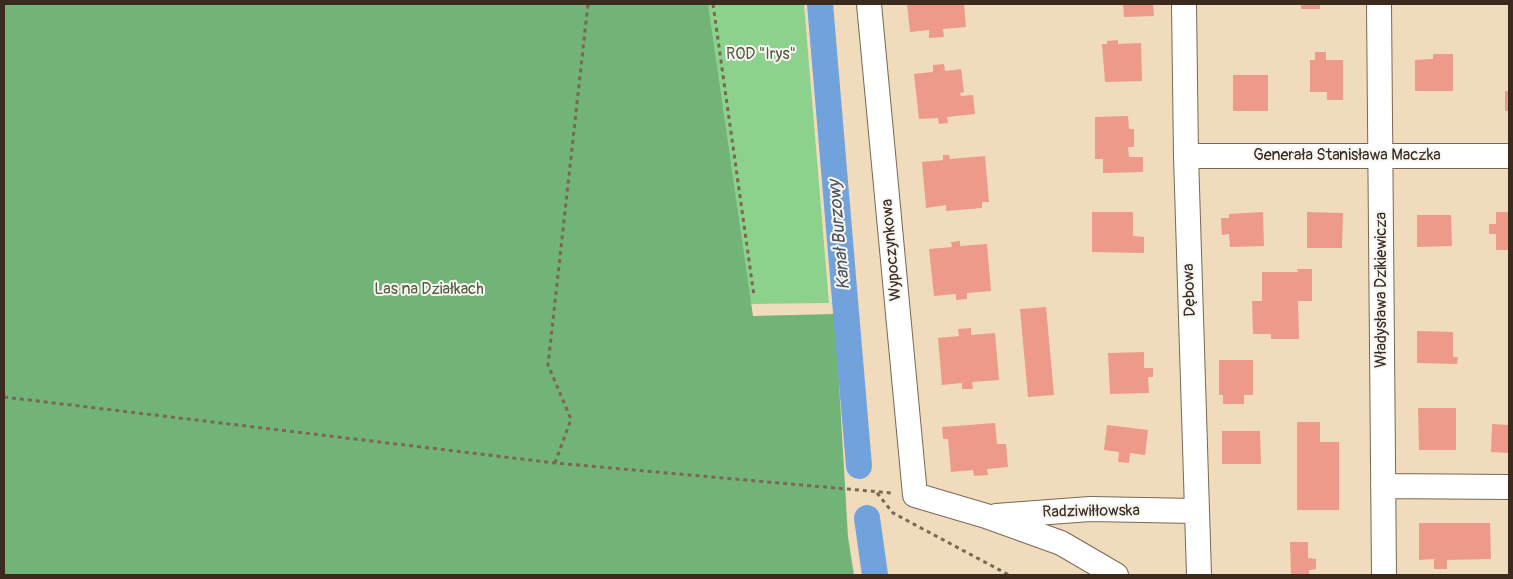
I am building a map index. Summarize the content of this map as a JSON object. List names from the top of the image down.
{
  "streets": {
    "street": [
      "Generała Stanisława Maczka",
      "Wypoczynkowa",
      "Dębowa",
      "Władysława Dzikiewicza",
      "Radziwiłłowska"
    ]
  },
  "crossings": [
    ["Generała Stanisława Maczka", "Dębowa"],
    ["Generała Stanisława Maczka", "Władysława Dzikiewicza"],
    ["Wypoczynkowa", "Radziwiłłowska"],
    ["Dębowa", "Radziwiłłowska"]
  ],
  "water": ["Kanał Burzowy"],
  "parks": ["ROD \"Irys\"", "Las na Działkach"]
}
